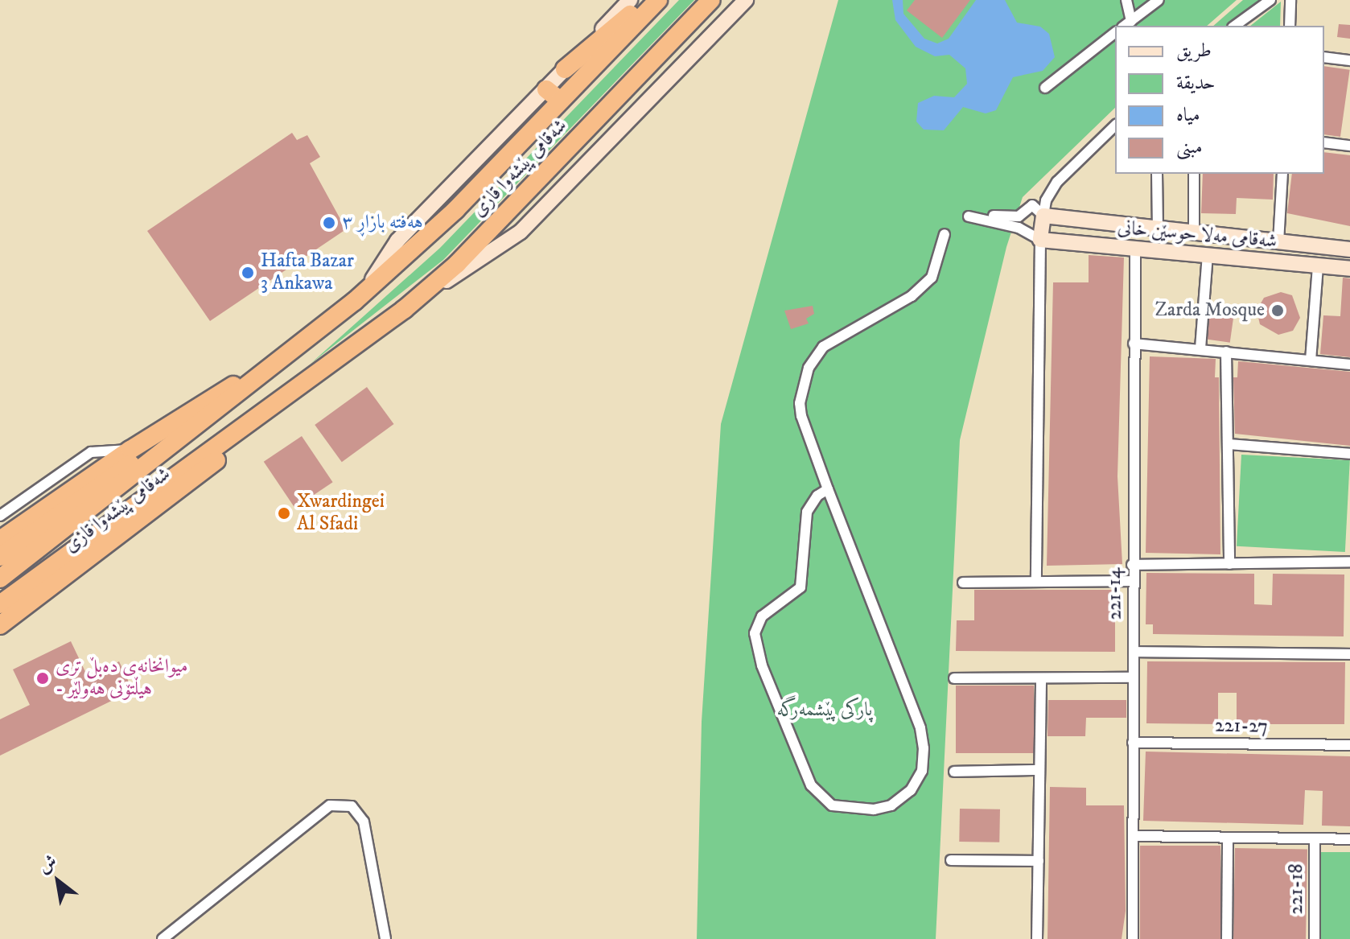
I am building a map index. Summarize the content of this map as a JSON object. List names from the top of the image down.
{
  "streets": {
    "highway": ["شەقامی پێشەوا قازی"],
    "street": [
      "شەقامی مەلا حوسێن خانی",
      "221-14",
      "221-27",
      "221-18"
    ]
  },
  "crossings": [
    ["شەقامی مەلا حوسێن خانی", "221-14"],
    ["221-14", "221-27"]
  ],
  "parks": ["پارکی پێشمەرگە"],
  "places": [
    "هەفتە بازاڕ ٣",
    "Hafta Bazar 3 Ankawa",
    "Zarda Mosque",
    "Xwardingei Al Sfadi",
    "میوانخانەی دەبڵ تری - هیڵتۆنی هەولێر"
  ],
  "legend": [
    "طريق",
    "حديقة",
    "مياه",
    "مبنى"
  ],
  "north": "top left"
}
